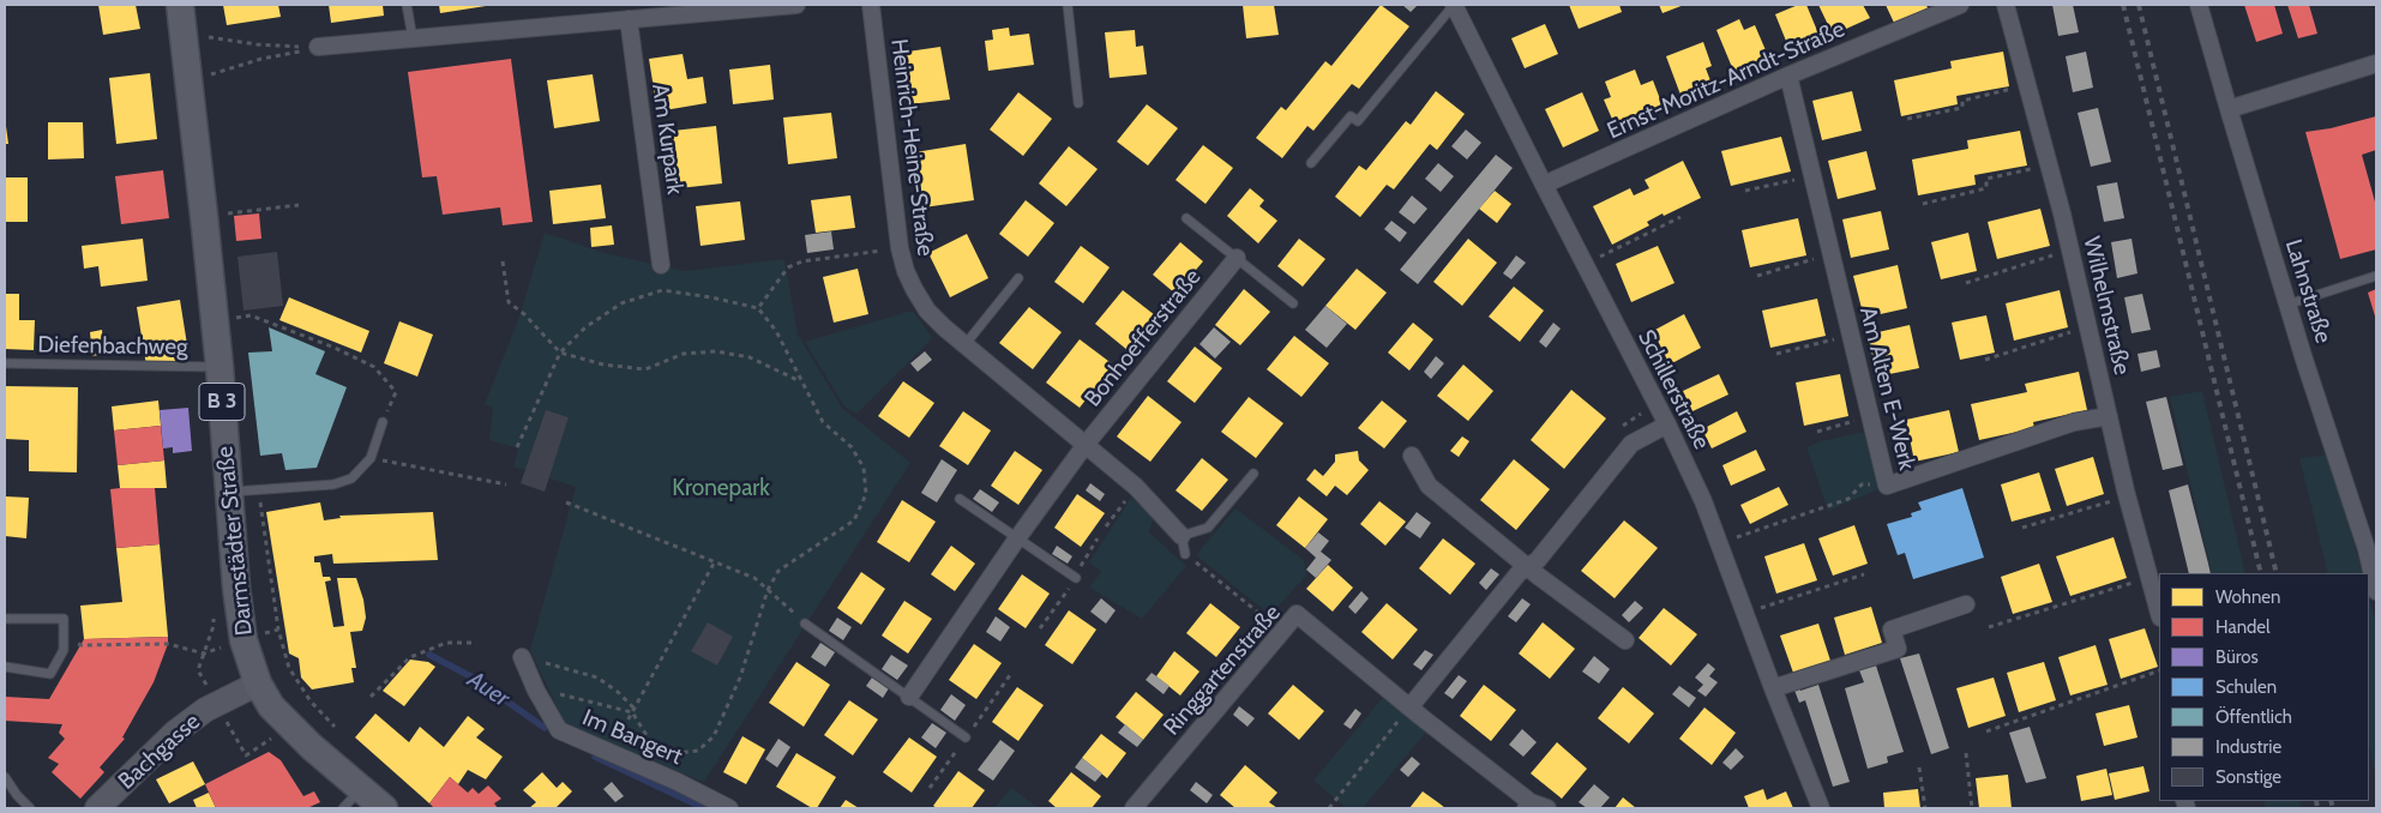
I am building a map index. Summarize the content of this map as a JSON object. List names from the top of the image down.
{
  "streets": {
    "main road": ["B 3", "Darmstädter Straße", "Bachgasse"],
    "street": [
      "Ernst-Moritz-Arndt-Straße",
      "Am Kurpark",
      "Heinrich-Heine-Straße",
      "Lahnstraße",
      "Wilhelmstraße",
      "Bonhoefferstraße",
      "Am Alten E-Werk",
      "Schillerstraße",
      "Ringgartenstraße",
      "Im Bangert"
    ],
    "lane": ["Diefenbachweg"]
  },
  "crossings": [
    ["Ernst-Moritz-Arndt-Straße", "Am Alten E-Werk"],
    ["Ernst-Moritz-Arndt-Straße", "Schillerstraße"],
    ["Heinrich-Heine-Straße", "Bonhoefferstraße"],
    ["Wilhelmstraße", "Am Alten E-Werk"],
    ["Diefenbachweg", "Darmstädter Straße"],
    ["Darmstädter Straße", "Bachgasse"]
  ],
  "water": ["Auer"],
  "parks": ["Kronepark"],
  "legend": [
    "Wohnen",
    "Handel",
    "Büros",
    "Schulen",
    "Öffentlich",
    "Industrie",
    "Sonstige"
  ]
}
